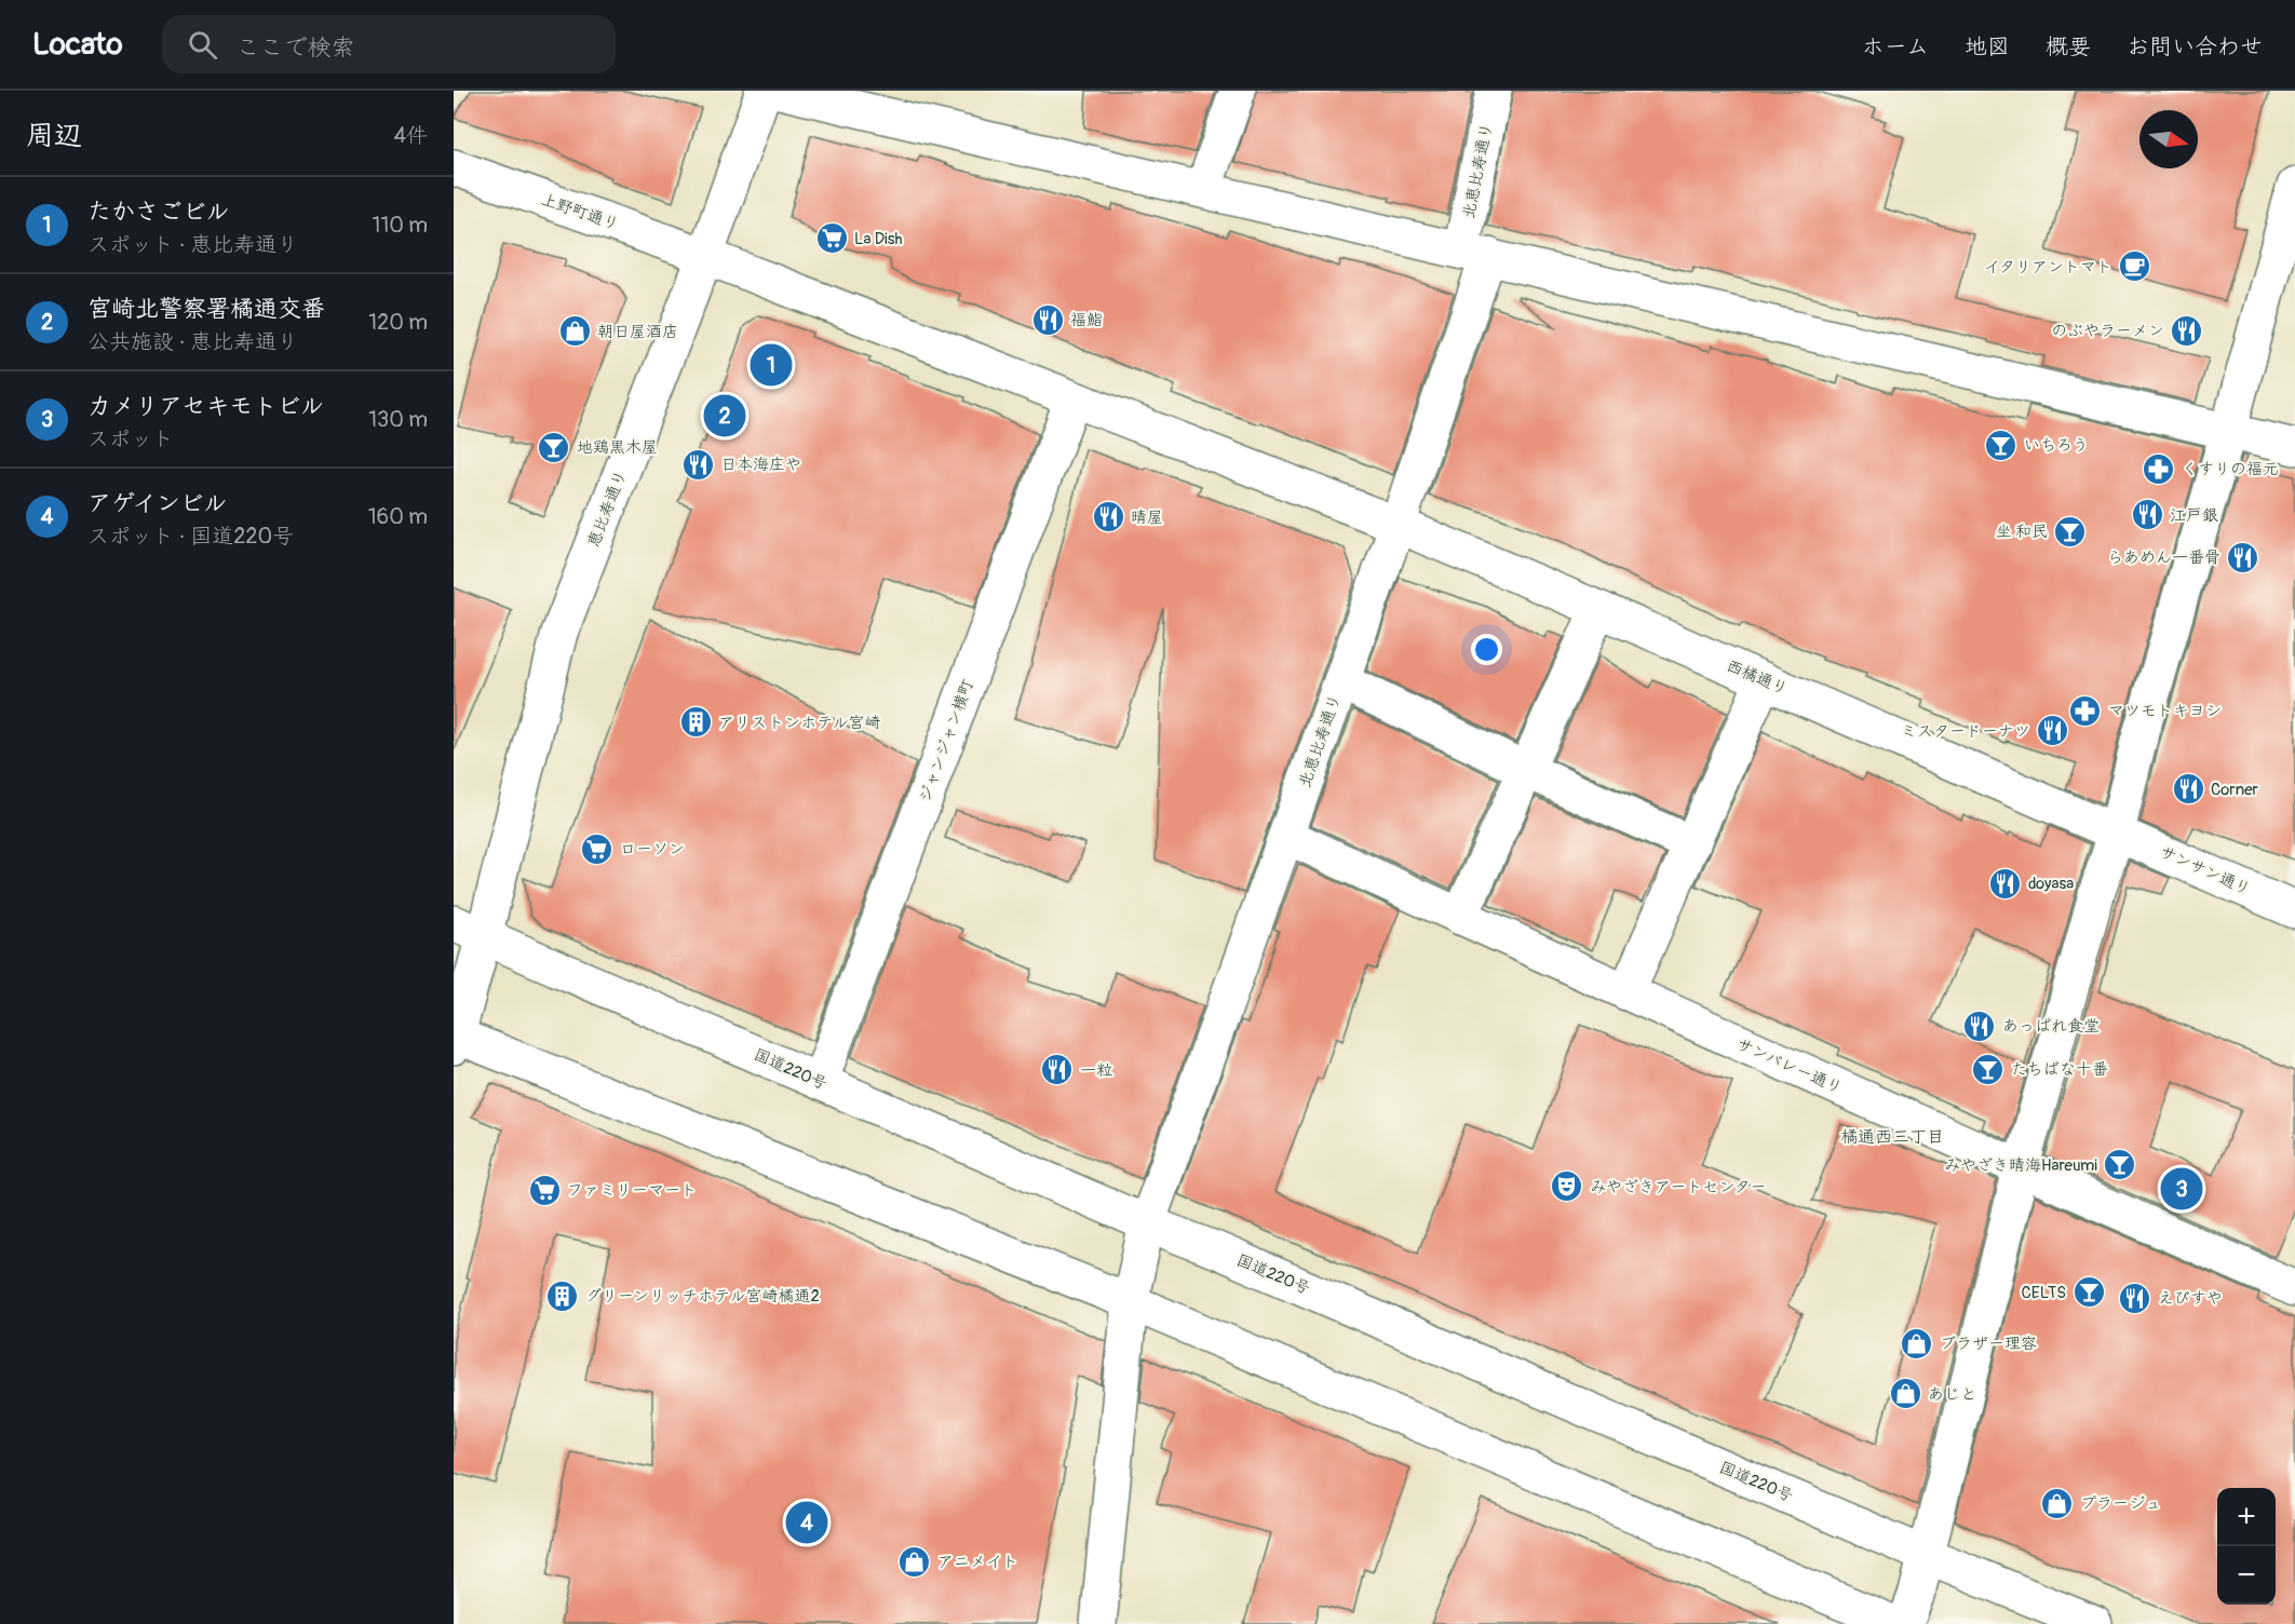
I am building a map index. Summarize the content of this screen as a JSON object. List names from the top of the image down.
{
  "streets": {
    "main road": [
      "北恵比寿通り",
      "上野町通り",
      "恵比寿通り",
      "西橘通り",
      "ジャンジャン横町",
      "サンサン通り",
      "サンバレー通り",
      "国道220号"
    ]
  },
  "crossings": [
    ["北恵比寿通り", "西橘通り"],
    ["北恵比寿通り", "サンバレー通り"],
    ["北恵比寿通り", "国道220号"],
    ["上野町通り", "恵比寿通り"],
    ["上野町通り", "西橘通り"],
    ["上野町通り", "ジャンジャン横町"],
    ["恵比寿通り", "国道220号"],
    ["西橘通り", "ジャンジャン横町"],
    ["西橘通り", "サンサン通り"],
    ["ジャンジャン横町", "国道220号"]
  ],
  "districts": ["橘通西三丁目"],
  "places": {
    "supermarket": ["La Dish", "ローソン", "ファミリーマート"],
    "cafe": ["イタリアントマト"],
    "restaurant": [
      "福鮨",
      "のぶやラーメン",
      "日本海庄や",
      "江戸銀",
      "晴屋",
      "らあめん一番骨",
      "ミスタードーナツ",
      "Corner",
      "doyasa",
      "あっぱれ食堂",
      "一粒",
      "えびすや"
    ],
    "shop": [
      "朝日屋酒店",
      "ブラザー理容",
      "あじと",
      "プラージュ",
      "アニメイト"
    ],
    "bar": [
      "いちろう",
      "地鶏黒木屋",
      "坐 和民",
      "たちばな十番",
      "みやざき晴海Hareumi",
      "CELTS"
    ],
    "pharmacy": ["くすりの福元", "マツモトキヨシ"],
    "building": ["アリストンホテル宮崎", "グリーンリッチホテル宮崎橘通2"],
    "theatre": ["みやざきアートセンター"]
  },
  "north": "right",
  "page": {
    "header": "Locato",
    "search": "ここで検索",
    "nav": [
      "ホーム",
      "地図",
      "概要",
      "お問い合わせ"
    ],
    "heading": ["周辺", "4件"],
    "list": [
      {
        "mark": "1",
        "name": "たかさごビル",
        "note": "スポット · 恵比寿通り",
        "value": "110 m"
      },
      {
        "mark": "2",
        "name": "宮崎北警察署橘通交番",
        "note": "公共施設 · 恵比寿通り",
        "value": "120 m"
      },
      {
        "mark": "3",
        "name": "カメリアセキモトビル",
        "note": "スポット",
        "value": "130 m"
      },
      {
        "mark": "4",
        "name": "アゲインビル",
        "note": "スポット · 国道220号",
        "value": "160 m"
      }
    ],
    "pins": [
      "1",
      "2",
      "3",
      "4"
    ],
    "map_buttons": ["+", "−"]
  }
}
